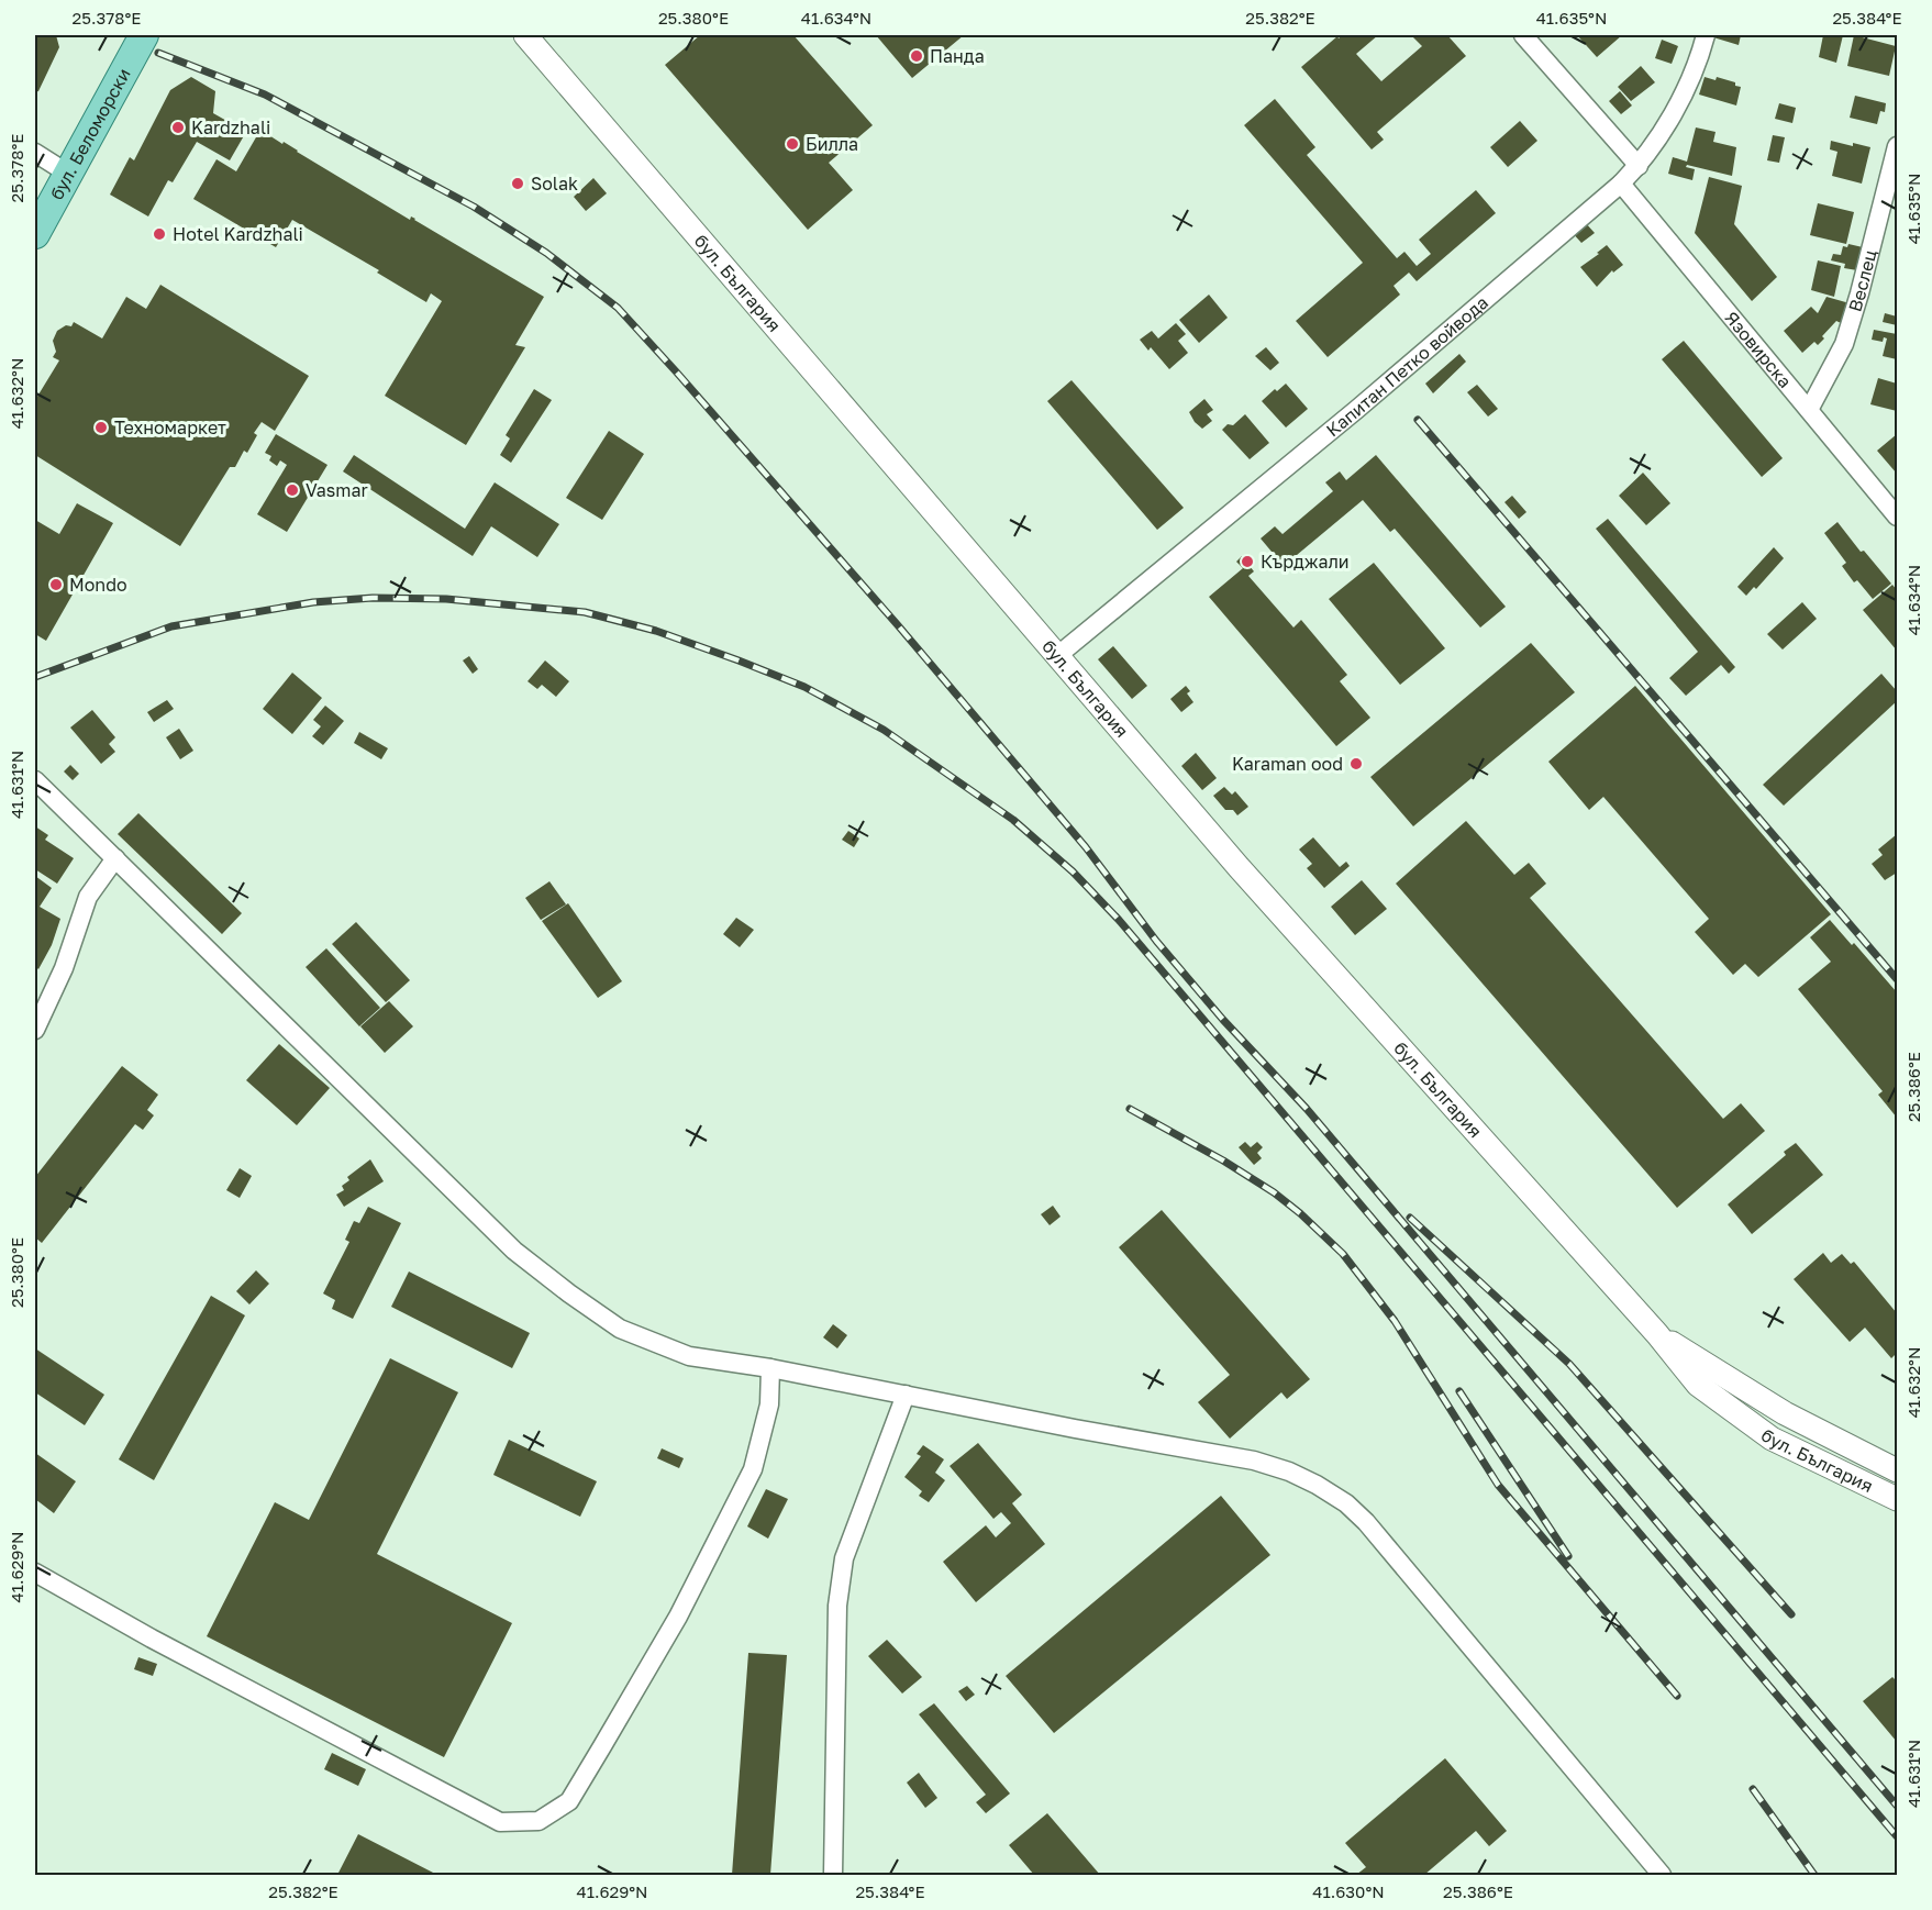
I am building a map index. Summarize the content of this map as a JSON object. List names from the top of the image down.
{
  "streets": {
    "main road": ["бул. Беломорски"],
    "street": [
      "Веслец",
      "бул. България",
      "Язовирска",
      "Капитан Петко войвода"
    ]
  },
  "crossings": [
    ["Веслец", "Язовирска"],
    ["бул. България", "Капитан Петко войвода"],
    ["Язовирска", "Капитан Петко войвода"]
  ],
  "places": [
    "Панда",
    "Kardzhali",
    "Билла",
    "Solak",
    "Hotel Kardzhali",
    "Техномаркет",
    "Vasmar",
    "Кърджали",
    "Mondo",
    "Karaman ood"
  ],
  "coordinates": [
    "25.378°E",
    "25.380°E",
    "41.634°N",
    "25.382°E",
    "41.635°N",
    "25.384°E",
    "41.632°N",
    "41.631°N",
    "25.386°E",
    "41.629°N",
    "41.630°N"
  ]
}
